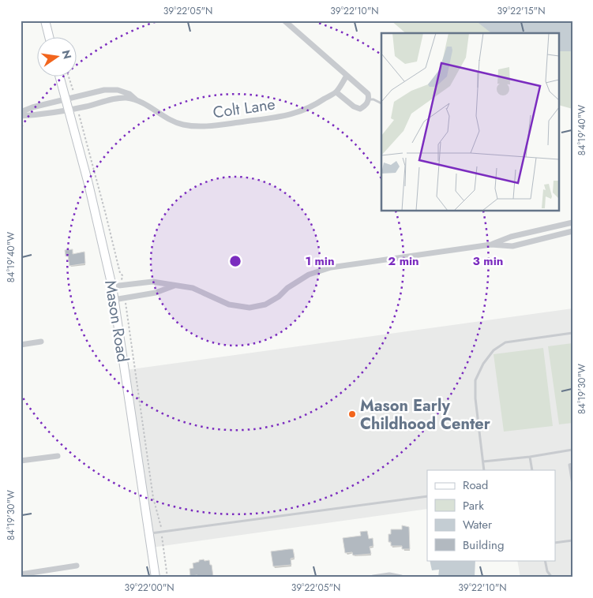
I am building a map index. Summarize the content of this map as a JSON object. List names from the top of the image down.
{
  "streets": {
    "main road": ["Mason Road"],
    "street": ["Colt Lane"]
  },
  "crossings": [
    ["Colt Lane", "Mason Road"]
  ],
  "places": ["Mason Early Childhood Center"],
  "legend": [
    "Road",
    "Park",
    "Water",
    "Building"
  ],
  "north": "right",
  "coordinates": [
    "39°22'05\"N",
    "39°22'10\"N",
    "39°22'15\"N",
    "84°19'40\"W",
    "84°19'30\"W",
    "39°22'00\"N"
  ],
  "rings": ["1 min", "2 min", "3 min"]
}
